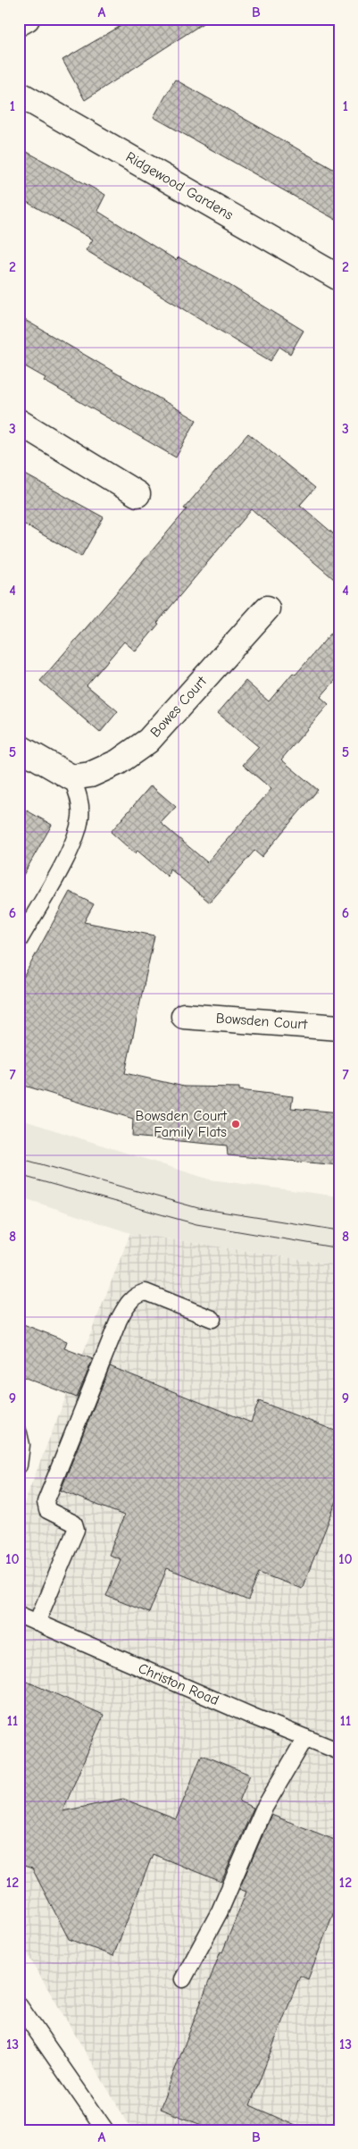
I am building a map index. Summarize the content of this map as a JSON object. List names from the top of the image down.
{
  "streets": {
    "street": ["Ridgewood Gardens", "Bowes Court", "Bowsden Court"],
    "lane": ["Christon Road"]
  },
  "places": ["Bowsden Court Family Flats"],
  "grid": {
    "columns": ["A", "B"],
    "rows": [
      "1",
      "2",
      "3",
      "4",
      "5",
      "6",
      "7",
      "8",
      "9",
      "10",
      "11",
      "12",
      "13"
    ]
  }
}
